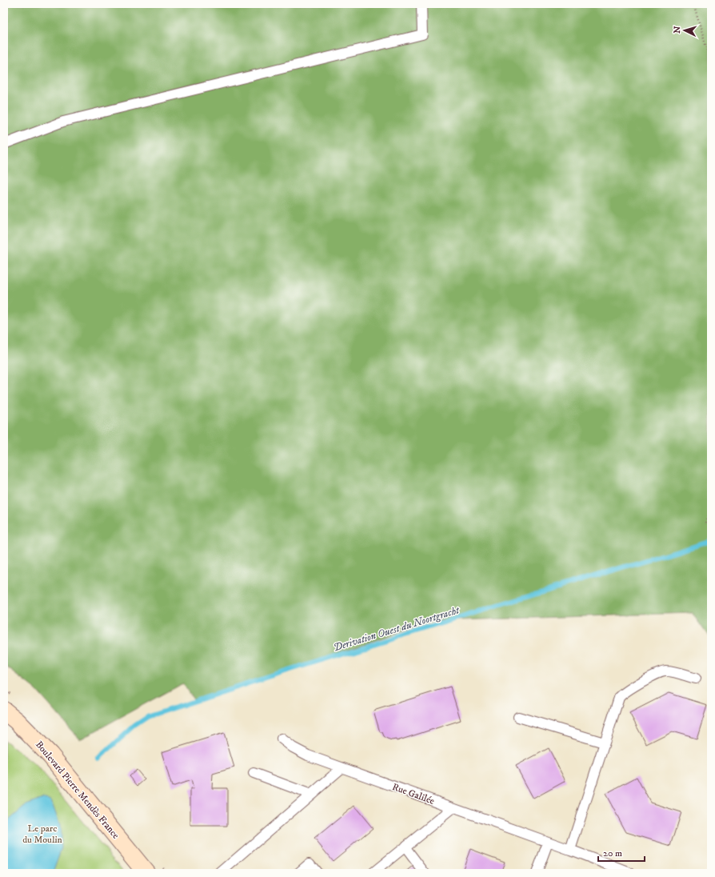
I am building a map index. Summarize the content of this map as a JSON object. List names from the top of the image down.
{
  "streets": {
    "street": ["Boulevard Pierre Mendès France"],
    "lane": ["Rue Galilée"]
  },
  "water": ["Derivation Ouest du Noortgracht"],
  "parks": ["Le parc du Moulin"],
  "scale_bar": "20 m",
  "north": "left"
}
